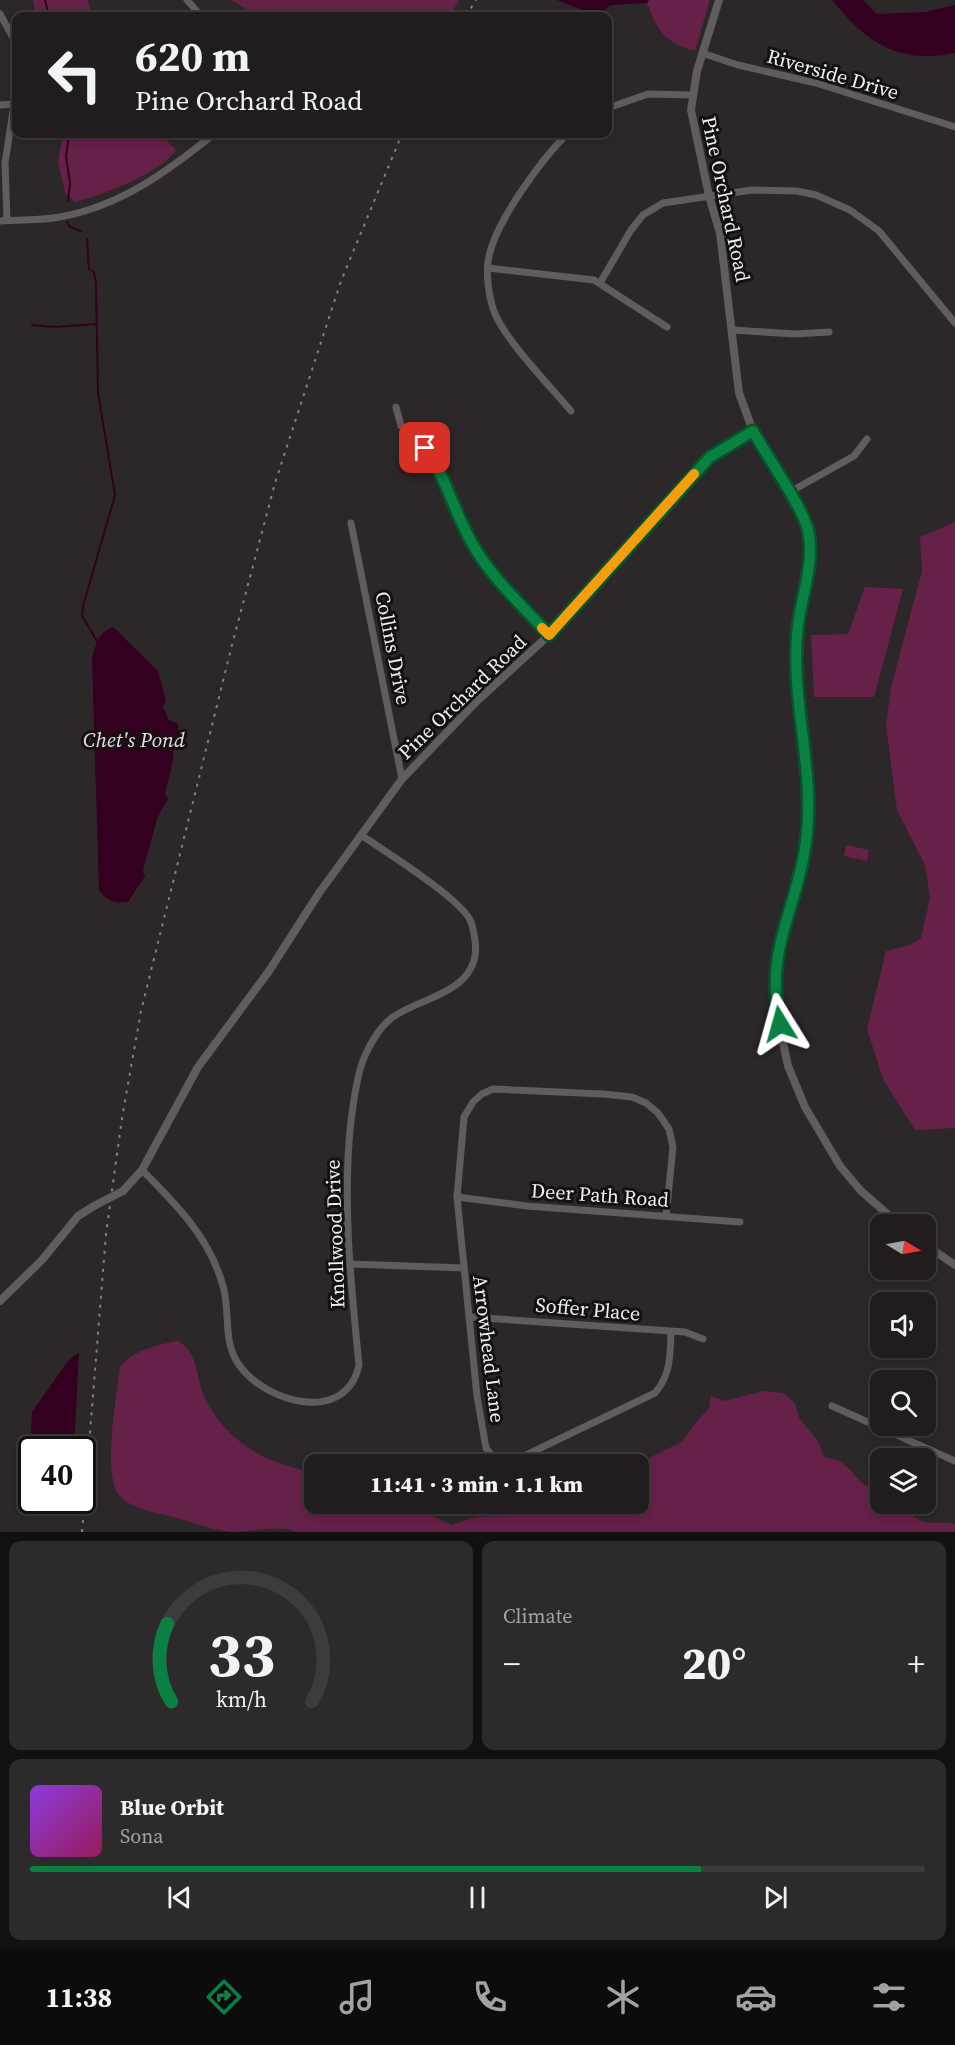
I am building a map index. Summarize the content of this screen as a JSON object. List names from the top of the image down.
{
  "streets": {
    "street": [
      "Riverside Drive",
      "Pine Orchard Road",
      "Collins Drive",
      "Deer Path Road",
      "Knollwood Drive",
      "Soffer Place",
      "Arrowhead Lane"
    ]
  },
  "crossings": [
    ["Riverside Drive", "Pine Orchard Road"],
    ["Pine Orchard Road", "Collins Drive"],
    ["Pine Orchard Road", "Knollwood Drive"],
    ["Knollwood Drive", "Arrowhead Lane"],
    ["Soffer Place", "Arrowhead Lane"]
  ],
  "water": ["Chet's Pond"],
  "north": "right",
  "page": {
    "turn": ["620 m", "Pine Orchard Road"],
    "limit": "40",
    "trip": "11:41 · 3 min · 1.1 km",
    "tile": "Climate",
    "heat": ["−", "20°", "+"],
    "song": ["Blue Orbit", "Sona"],
    "tabs": "11:38",
    "gauge": ["33", "km/h"]
  }
}
